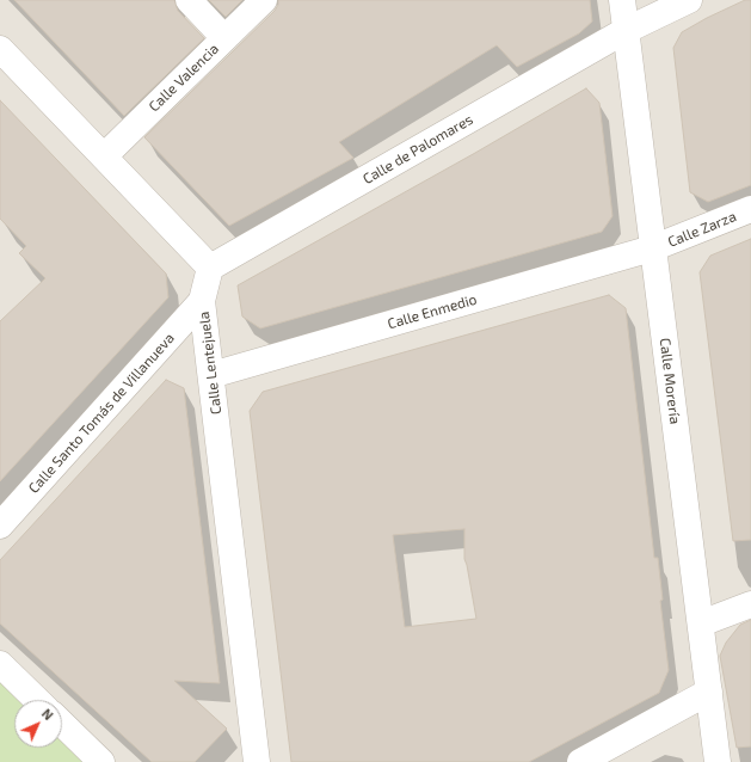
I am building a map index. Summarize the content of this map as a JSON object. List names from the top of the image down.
{
  "streets": {
    "street": [
      "Calle Valencia",
      "Calle de Palomares",
      "Calle Zarza",
      "Calle Enmedio",
      "Calle Lentejuela",
      "Calle Morería",
      "Calle Santo Tomás de Villanueva"
    ]
  },
  "crossings": [
    ["Calle de Palomares", "Calle Lentejuela"],
    ["Calle de Palomares", "Calle Morería"],
    ["Calle Zarza", "Calle Enmedio"],
    ["Calle Zarza", "Calle Morería"],
    ["Calle Enmedio", "Calle Lentejuela"],
    ["Calle Enmedio", "Calle Morería"],
    ["Calle Lentejuela", "Calle Santo Tomás de Villanueva"]
  ],
  "north": "top right"
}
